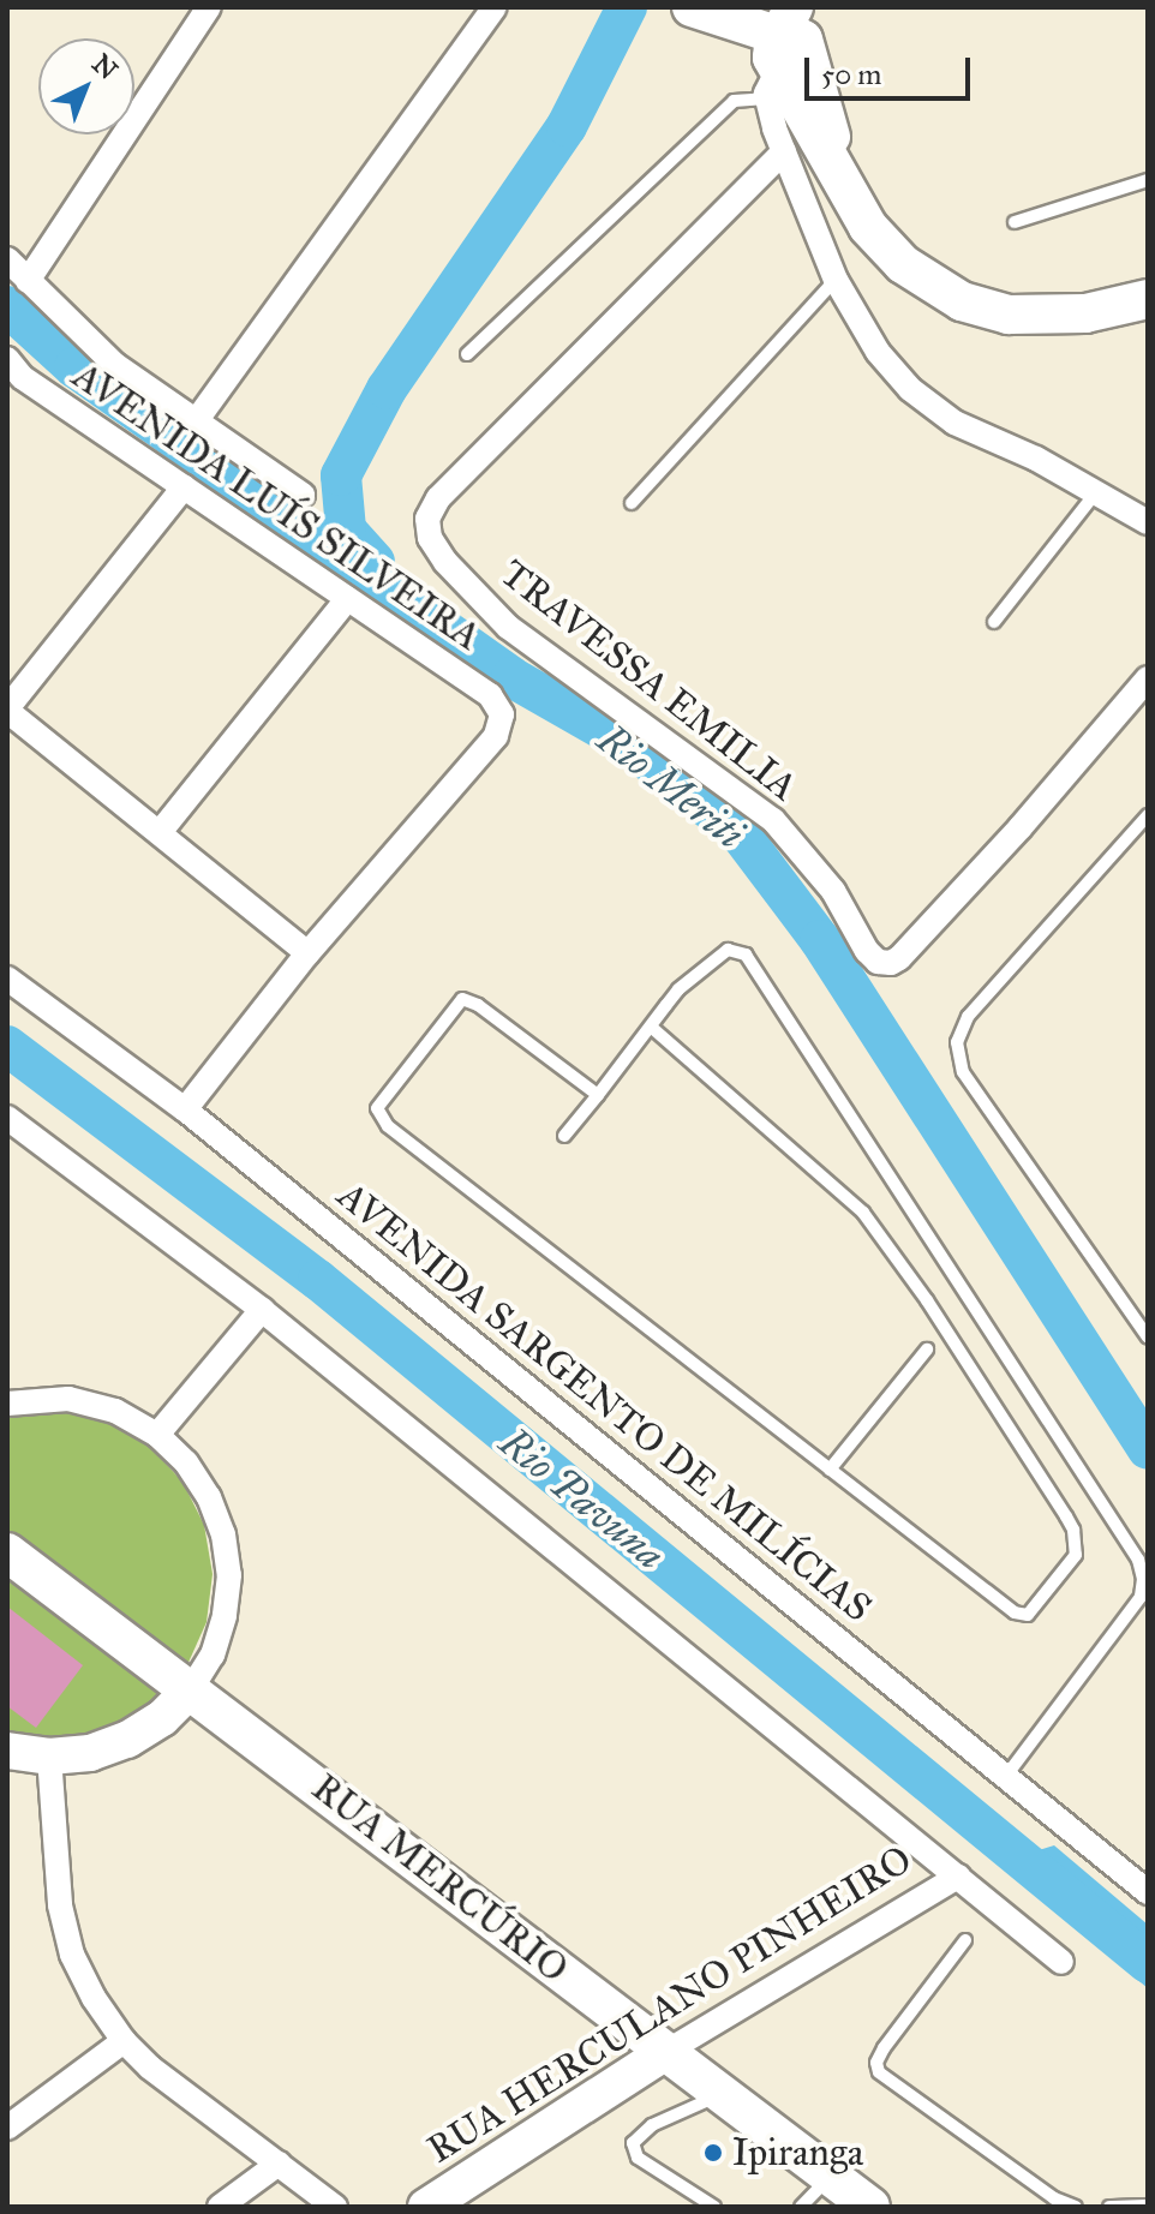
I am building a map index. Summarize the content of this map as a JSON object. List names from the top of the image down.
{
  "streets": {
    "main road": ["RUA MERCÚRIO"],
    "street": [
      "AVENIDA LUÍS SILVEIRA",
      "TRAVESSA EMILIA",
      "AVENIDA SARGENTO DE MILÍCIAS",
      "RUA HERCULANO PINHEIRO"
    ]
  },
  "crossings": [
    ["RUA MERCÚRIO", "RUA HERCULANO PINHEIRO"]
  ],
  "water": ["Rio Meriti", "Rio Pavuna"],
  "places": ["Ipiranga"],
  "scale_bar": "50 m",
  "north": "top right"
}
